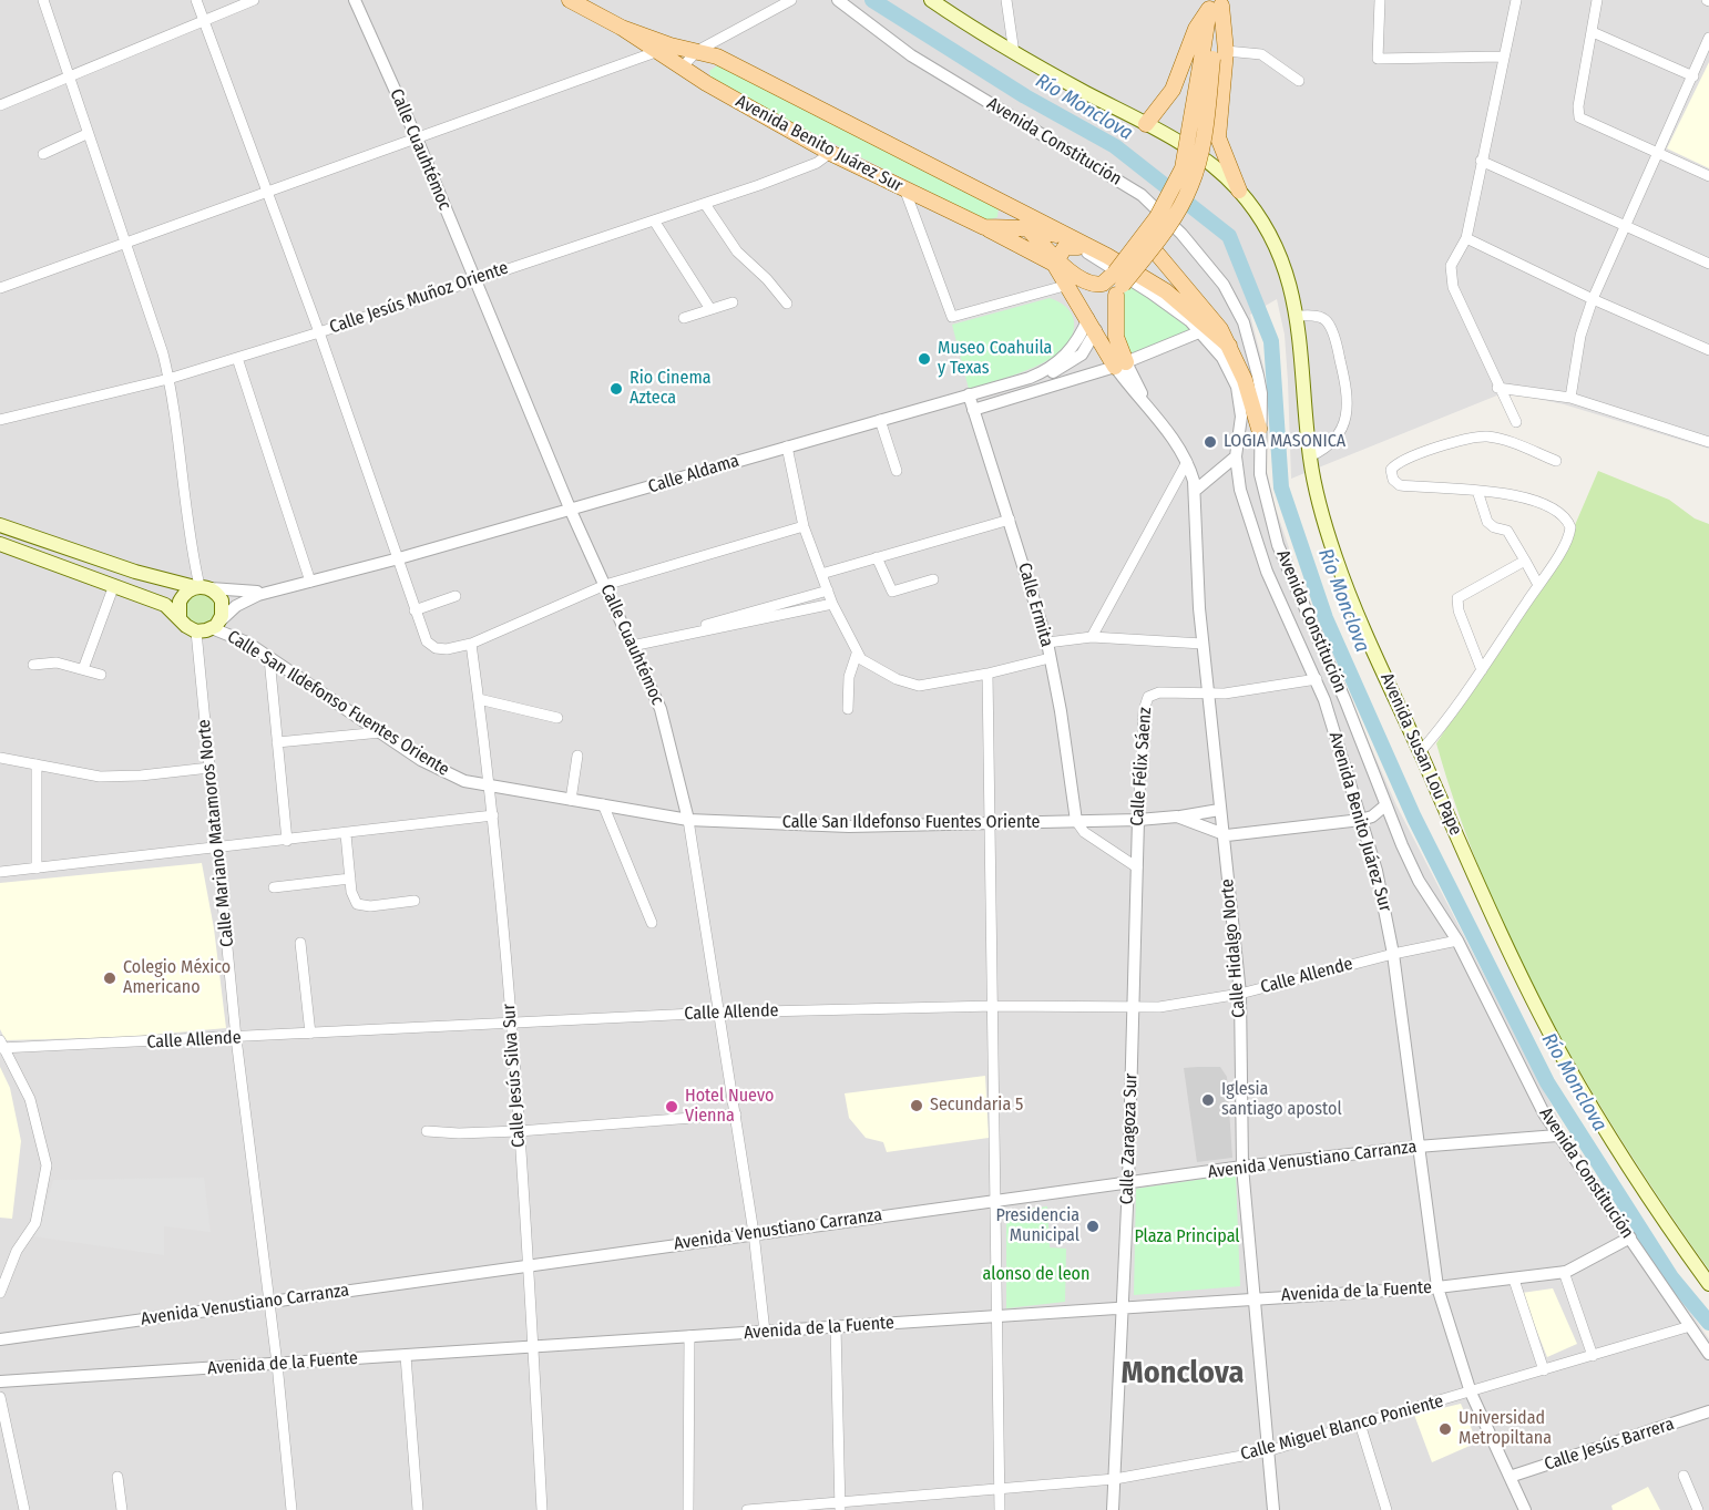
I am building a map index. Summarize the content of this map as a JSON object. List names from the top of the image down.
{
  "streets": {
    "main road": ["Avenida Benito Juárez Sur", "Avenida Susan Lou Pape"],
    "street": [
      "Avenida Constitución",
      "Calle Cuauhtémoc",
      "Calle Jesús Muñoz Oriente",
      "Calle Aldama",
      "Calle Ermita",
      "Calle San Ildefonso Fuentes Oriente",
      "Calle Félix Sáenz",
      "Calle Mariano Matamoros Norte",
      "Calle Hidalgo Norte",
      "Calle Allende",
      "Calle Jesús Silva Sur",
      "Calle Zaragoza Sur",
      "Avenida Venustiano Carranza",
      "Avenida de la Fuente",
      "Calle Miguel Blanco Poniente",
      "Calle Jesús Barrera"
    ]
  },
  "crossings": [
    ["Avenida Constitución", "Calle San Ildefonso Fuentes Oriente"],
    ["Avenida Constitución", "Calle Allende"],
    ["Avenida Constitución", "Avenida Venustiano Carranza"],
    ["Avenida Constitución", "Avenida de la Fuente"],
    ["Avenida Constitución", "Calle Miguel Blanco Poniente"],
    ["Avenida Benito Juárez Sur", "Calle Jesús Muñoz Oriente"],
    ["Avenida Benito Juárez Sur", "Calle San Ildefonso Fuentes Oriente"],
    ["Avenida Benito Juárez Sur", "Calle Félix Sáenz"],
    ["Avenida Benito Juárez Sur", "Calle Allende"],
    ["Avenida Benito Juárez Sur", "Avenida Venustiano Carranza"],
    ["Avenida Benito Juárez Sur", "Avenida de la Fuente"],
    ["Avenida Benito Juárez Sur", "Calle Miguel Blanco Poniente"],
    ["Avenida Benito Juárez Sur", "Calle Jesús Barrera"],
    ["Calle Cuauhtémoc", "Calle Jesús Muñoz Oriente"],
    ["Calle Cuauhtémoc", "Calle Aldama"],
    ["Calle Cuauhtémoc", "Calle San Ildefonso Fuentes Oriente"],
    ["Calle Cuauhtémoc", "Calle Allende"],
    ["Calle Cuauhtémoc", "Avenida Venustiano Carranza"],
    ["Calle Cuauhtémoc", "Avenida de la Fuente"],
    ["Calle Aldama", "Calle Ermita"],
    ["Calle Aldama", "Calle San Ildefonso Fuentes Oriente"],
    ["Calle Aldama", "Calle Mariano Matamoros Norte"],
    ["Calle Ermita", "Calle San Ildefonso Fuentes Oriente"],
    ["Calle San Ildefonso Fuentes Oriente", "Calle Félix Sáenz"],
    ["Calle San Ildefonso Fuentes Oriente", "Calle Mariano Matamoros Norte"],
    ["Calle San Ildefonso Fuentes Oriente", "Calle Hidalgo Norte"],
    ["Calle San Ildefonso Fuentes Oriente", "Calle Jesús Silva Sur"],
    ["Calle Félix Sáenz", "Calle Hidalgo Norte"],
    ["Calle Félix Sáenz", "Calle Allende"],
    ["Calle Félix Sáenz", "Calle Zaragoza Sur"],
    ["Calle Mariano Matamoros Norte", "Calle Allende"],
    ["Calle Mariano Matamoros Norte", "Avenida Venustiano Carranza"],
    ["Calle Mariano Matamoros Norte", "Avenida de la Fuente"],
    ["Calle Hidalgo Norte", "Calle Allende"],
    ["Calle Hidalgo Norte", "Avenida Venustiano Carranza"],
    ["Calle Hidalgo Norte", "Avenida de la Fuente"],
    ["Calle Hidalgo Norte", "Calle Miguel Blanco Poniente"],
    ["Calle Allende", "Calle Jesús Silva Sur"],
    ["Calle Allende", "Calle Zaragoza Sur"],
    ["Calle Jesús Silva Sur", "Avenida Venustiano Carranza"],
    ["Calle Jesús Silva Sur", "Avenida de la Fuente"],
    ["Calle Zaragoza Sur", "Avenida Venustiano Carranza"],
    ["Calle Zaragoza Sur", "Avenida de la Fuente"],
    ["Calle Zaragoza Sur", "Calle Miguel Blanco Poniente"]
  ],
  "districts": ["Monclova"],
  "water": ["Río Monclova"],
  "parks": ["Plaza Principal", "alonso de leon"],
  "places": [
    "Museo Coahuila y Texas",
    "Rio Cinema Azteca",
    "LOGIA MASONICA",
    "Colegio México Americano",
    "Iglesia santiago apostol",
    "Secundaria 5",
    "Hotel Nuevo Vienna",
    "Presidencia Municipal",
    "Universidad Metropiltana"
  ]
}
